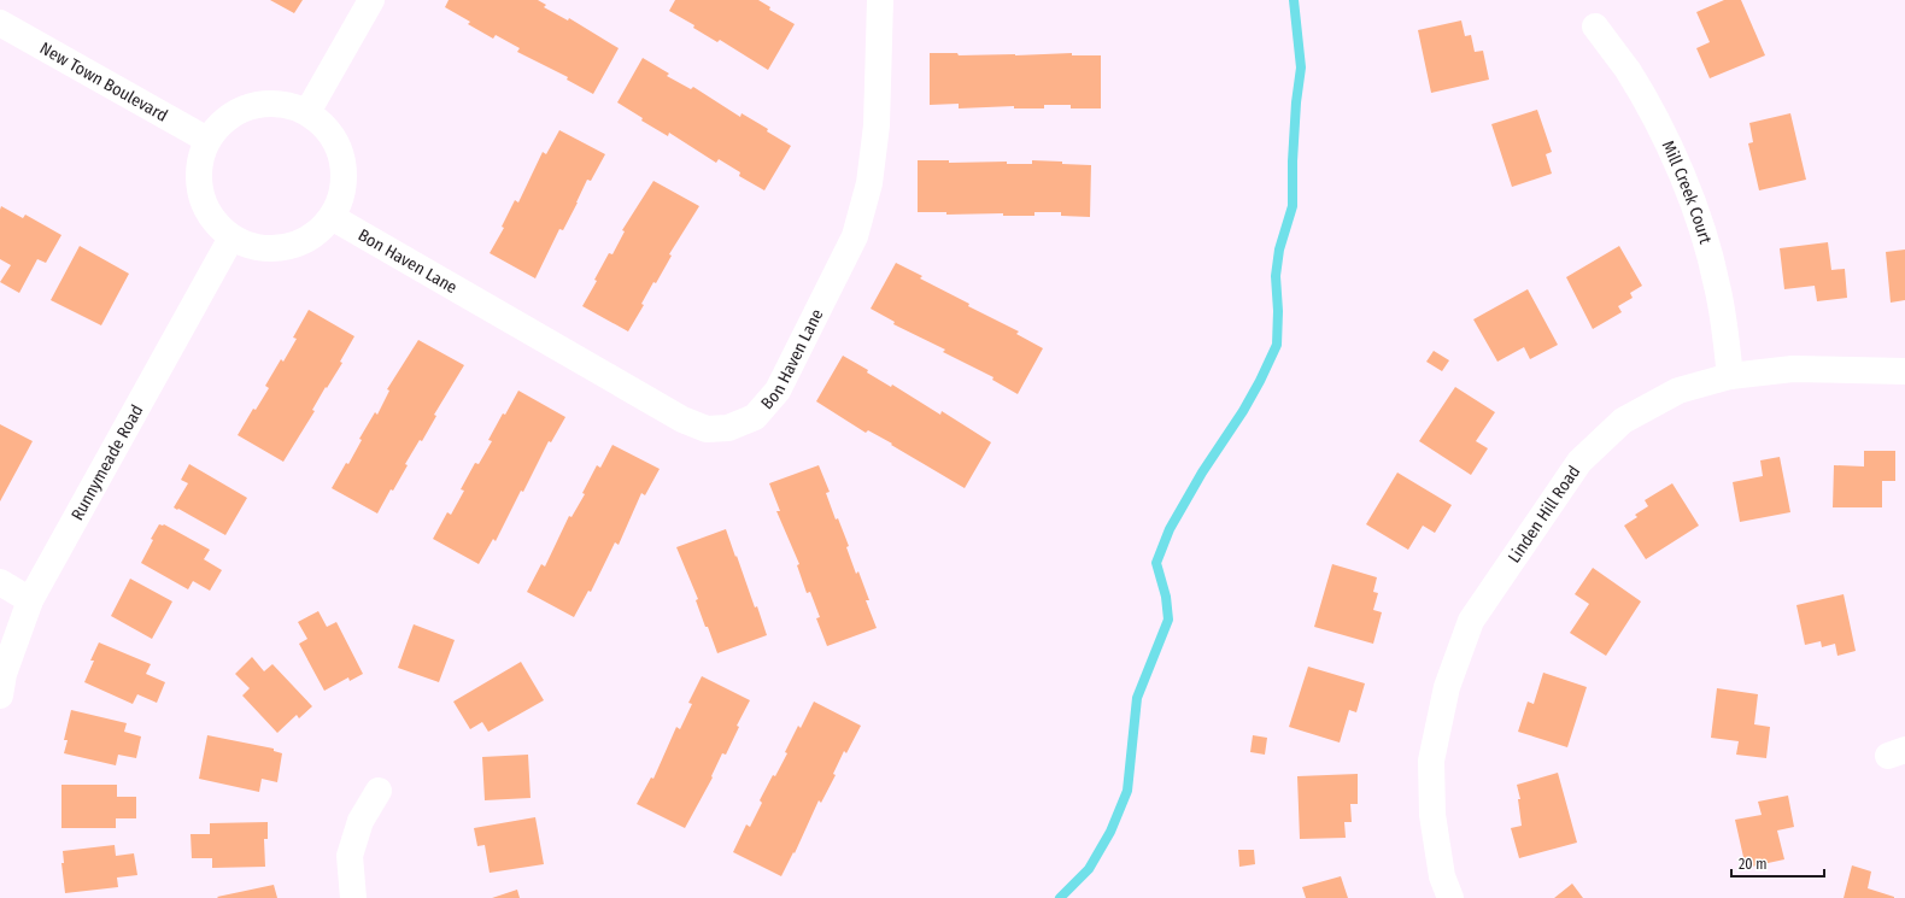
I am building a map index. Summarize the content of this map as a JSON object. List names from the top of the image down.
{
  "streets": {
    "street": [
      "New Town Boulevard",
      "Mill Creek Court",
      "Bon Haven Lane",
      "Runnymeade Road",
      "Linden Hill Road"
    ]
  },
  "crossings": [
    ["New Town Boulevard", "Bon Haven Lane"],
    ["New Town Boulevard", "Runnymeade Road"],
    ["Mill Creek Court", "Linden Hill Road"],
    ["Bon Haven Lane", "Runnymeade Road"]
  ],
  "scale_bar": "20 m"
}
